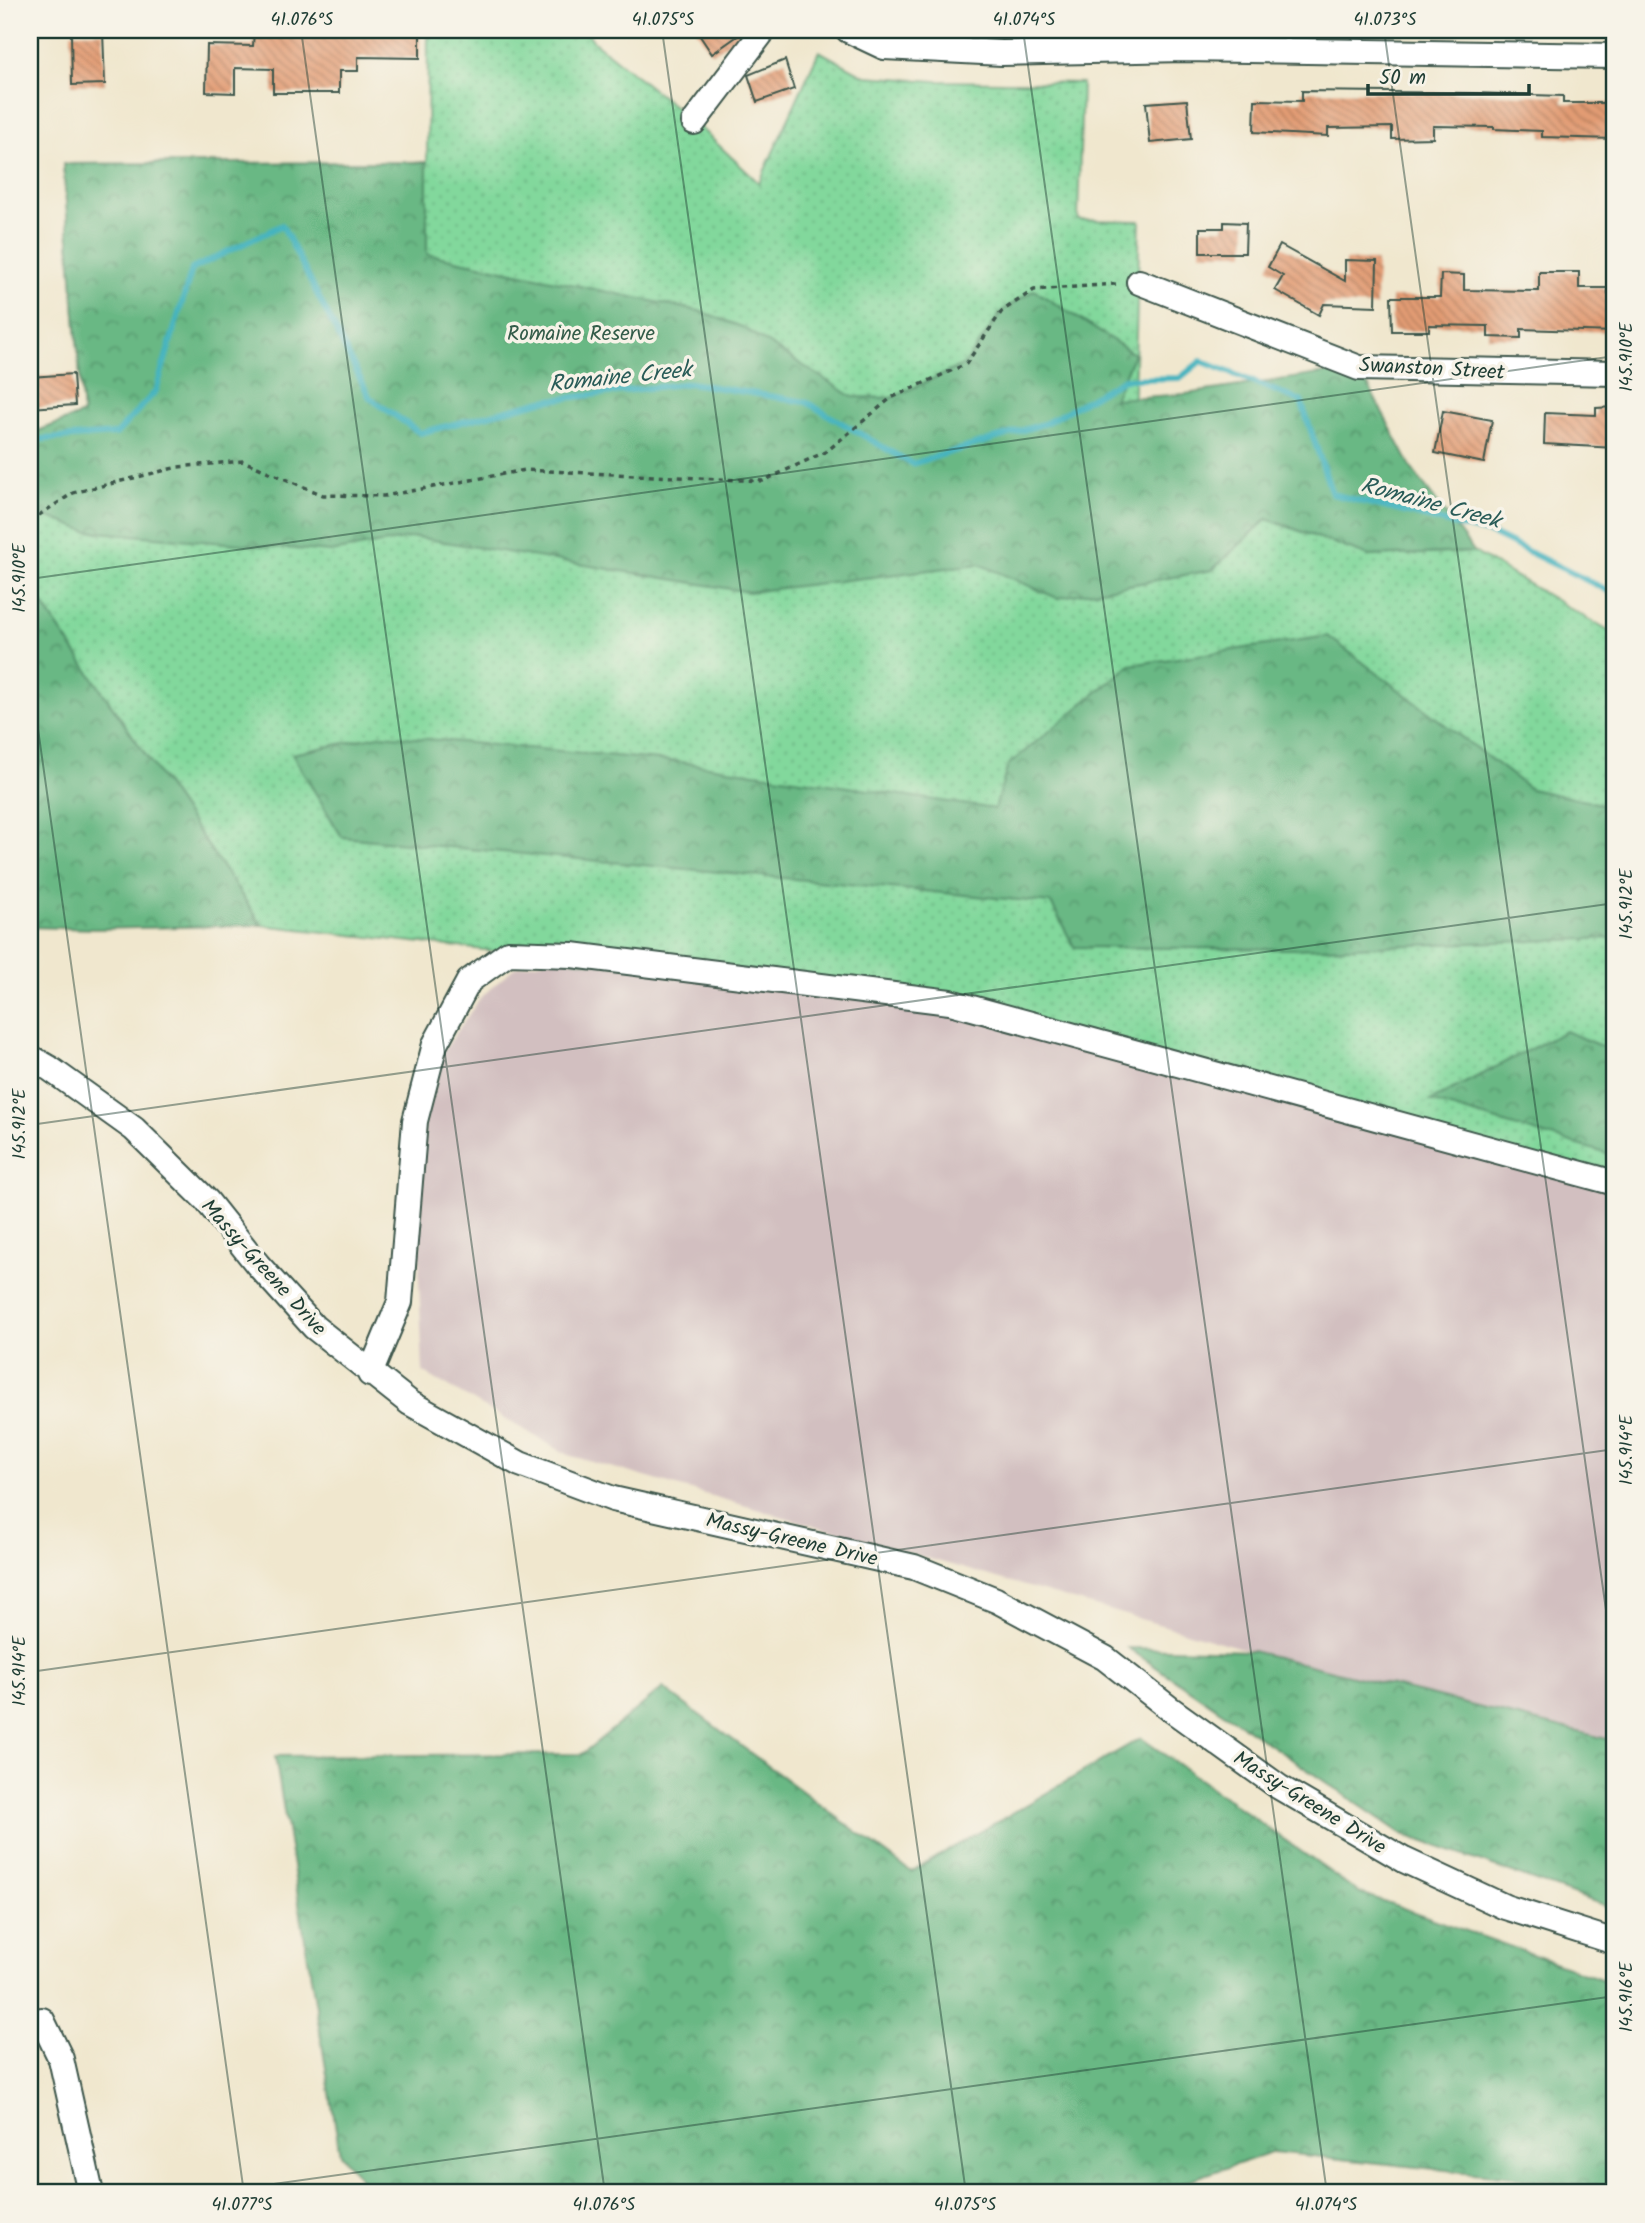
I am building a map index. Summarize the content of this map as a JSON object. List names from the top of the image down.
{
  "streets": {
    "street": ["Swanston Street", "Massy-Greene Drive"]
  },
  "water": ["Romaine Creek"],
  "parks": ["Romaine Reserve"],
  "scale_bar": "50 m",
  "coordinates": [
    "41.076°S",
    "41.075°S",
    "41.074°S",
    "41.073°S",
    "145.910°E",
    "145.912°E",
    "145.914°E",
    "145.916°E",
    "41.077°S"
  ]
}
